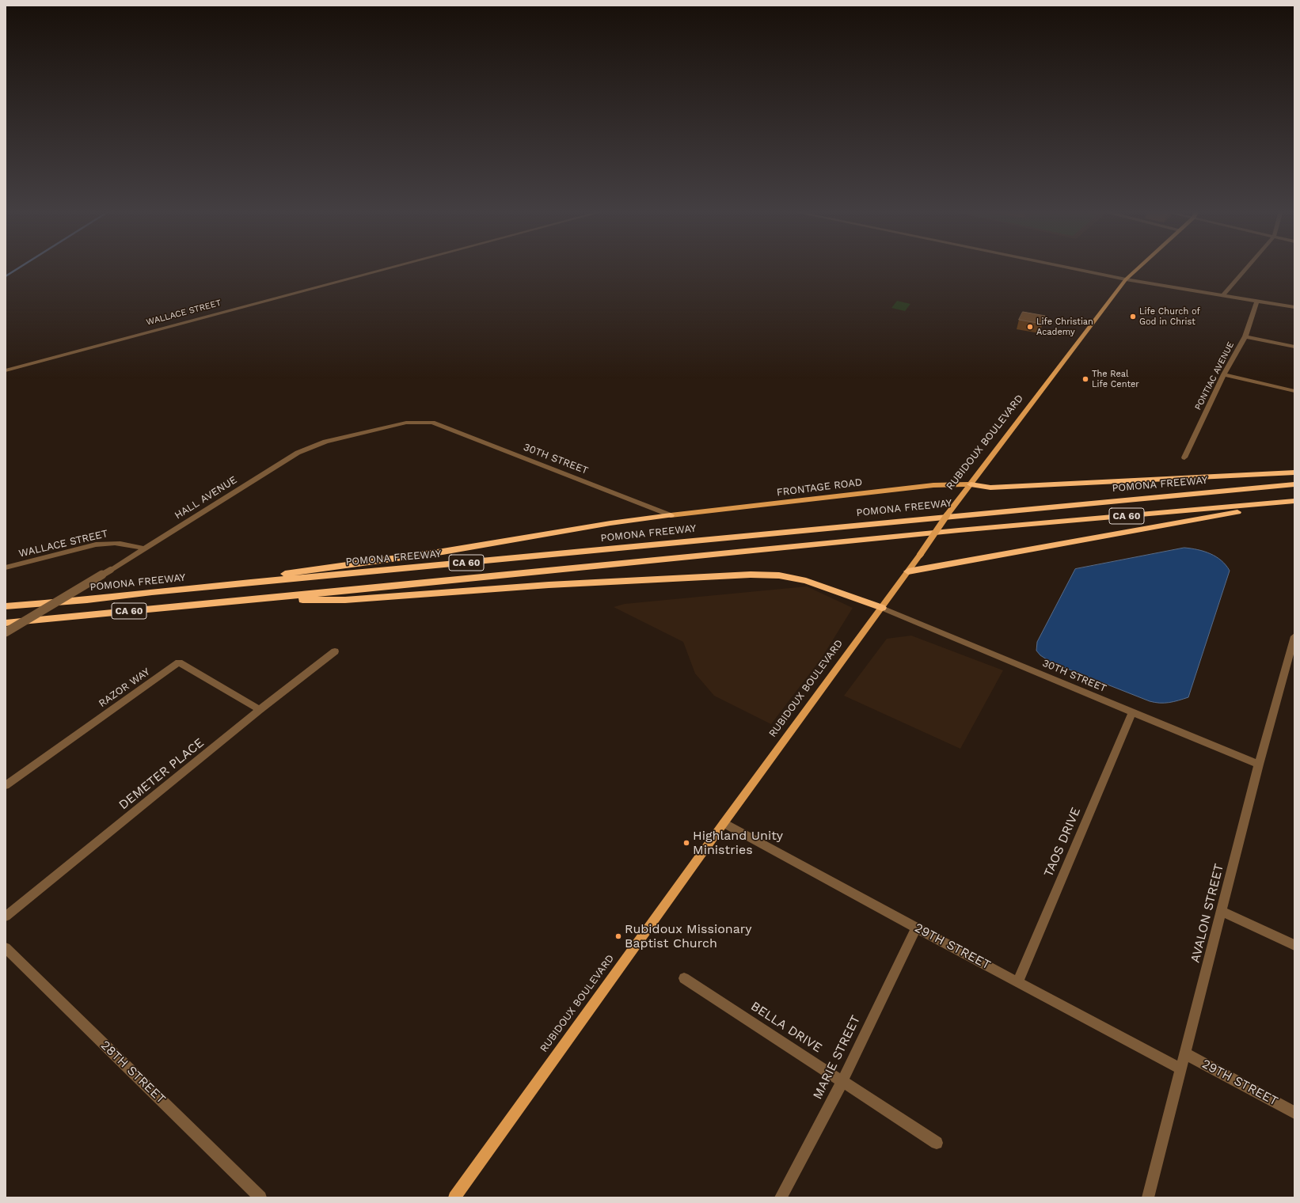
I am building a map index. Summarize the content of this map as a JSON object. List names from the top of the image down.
{
  "streets": {
    "highway": ["POMONA FREEWAY", "CA 60"],
    "main road": ["RUBIDOUX BOULEVARD", "FRONTAGE ROAD"],
    "street": [
      "WALLACE STREET",
      "PONTIAC AVENUE",
      "30TH STREET",
      "HALL AVENUE",
      "RAZOR WAY",
      "DEMETER PLACE",
      "TAOS DRIVE",
      "AVALON STREET",
      "29TH STREET",
      "BELLA DRIVE",
      "MARIE STREET",
      "28TH STREET"
    ]
  },
  "crossings": [
    ["WALLACE STREET", "HALL AVENUE"],
    ["RUBIDOUX BOULEVARD", "30TH STREET"],
    ["RUBIDOUX BOULEVARD", "FRONTAGE ROAD"],
    ["RUBIDOUX BOULEVARD", "29TH STREET"],
    ["30TH STREET", "FRONTAGE ROAD"],
    ["30TH STREET", "HALL AVENUE"],
    ["30TH STREET", "TAOS DRIVE"],
    ["30TH STREET", "AVALON STREET"],
    ["RAZOR WAY", "DEMETER PLACE"],
    ["TAOS DRIVE", "29TH STREET"],
    ["AVALON STREET", "29TH STREET"],
    ["29TH STREET", "MARIE STREET"],
    ["BELLA DRIVE", "MARIE STREET"]
  ],
  "places": [
    "Life Church of God in Christ",
    "Life Christian Academy",
    "The Real Life Center",
    "Highland Unity Ministries",
    "Rubidoux Missionary Baptist Church"
  ]
}
